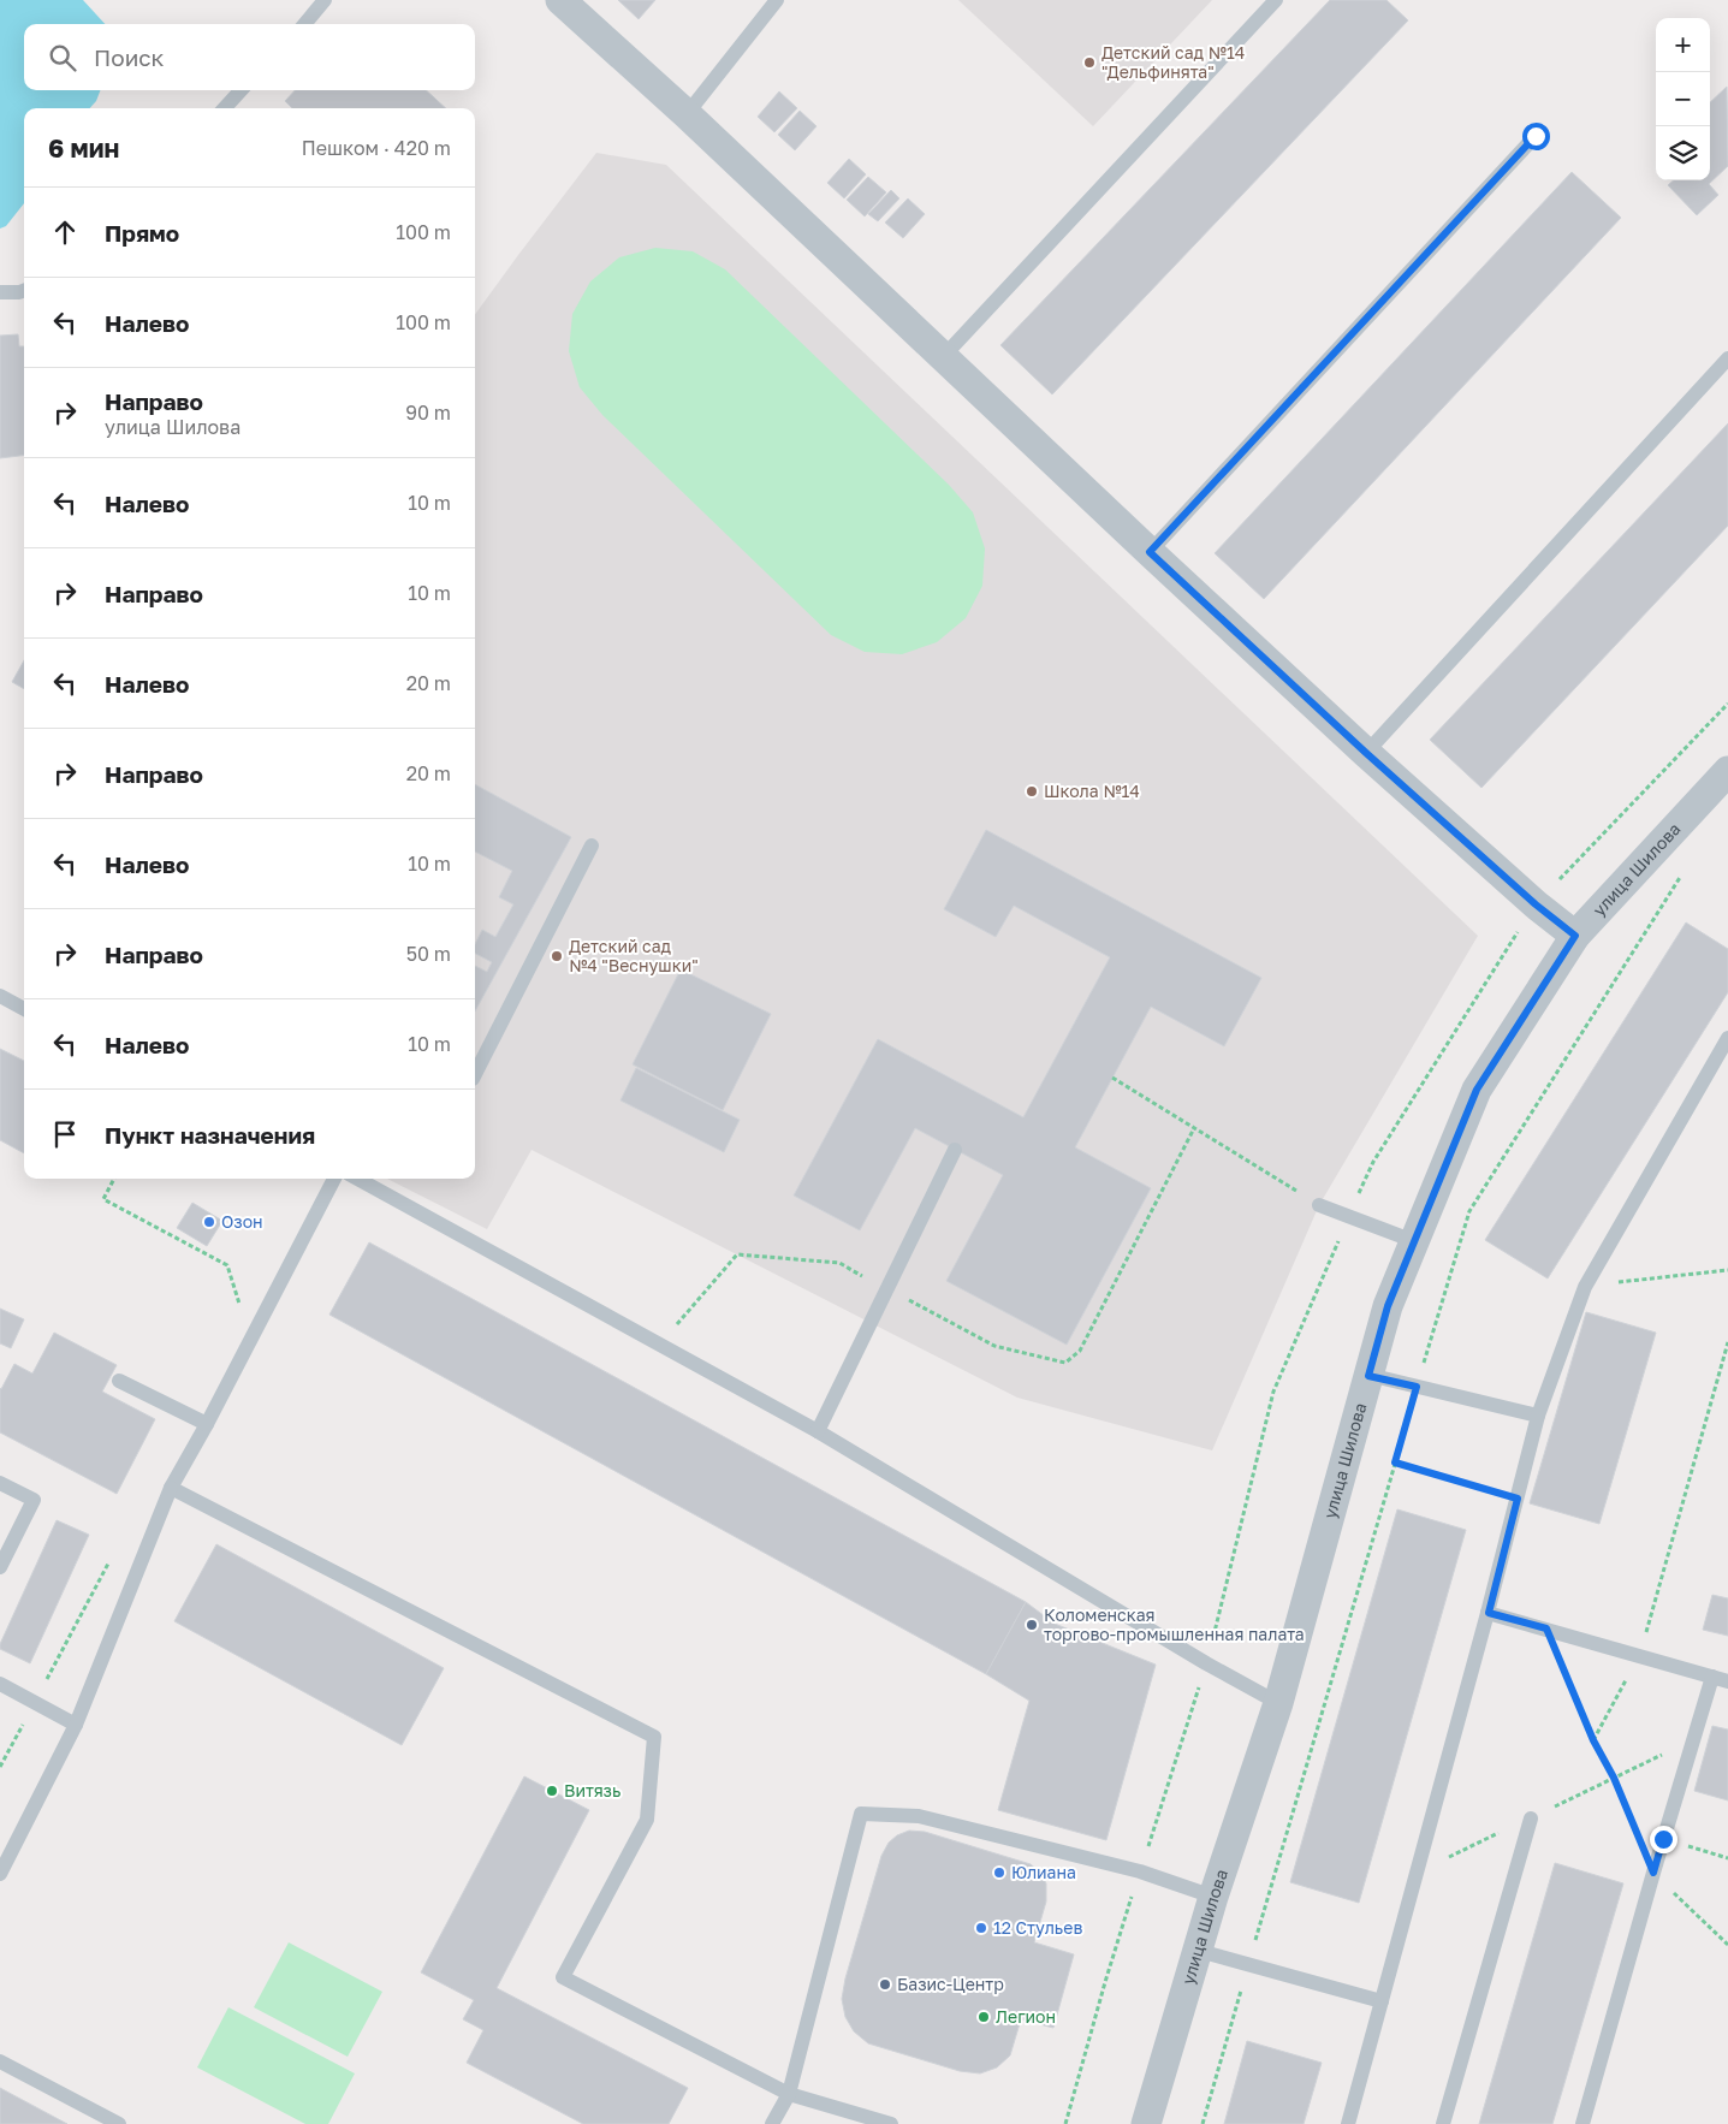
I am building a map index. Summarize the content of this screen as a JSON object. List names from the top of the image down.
{
  "streets": {
    "street": ["улица Шилова"]
  },
  "places": [
    "Детский сад №14 \"Дельфинята\"",
    "Школа №14",
    "Детский сад №4 \"Веснушки\"",
    "Озон",
    "Коломенская торгово-промышленная палата",
    "Витязь",
    "Юлиана",
    "12 Стульев",
    "Базис-Центр",
    "Легион"
  ],
  "page": {
    "map_buttons": ["+", "−"],
    "search": "Поиск",
    "heading": ["6 мин", "Пешком · 420 m"],
    "list": [
      ["Прямо", "100 m"],
      ["Налево", "100 m"],
      ["Направо", "улица Шилова", "90 m"],
      ["Налево", "10 m"],
      ["Направо", "10 m"],
      ["Налево", "20 m"],
      ["Направо", "20 m"],
      ["Налево", "10 m"],
      ["Направо", "50 m"],
      ["Налево", "10 m"],
      "Пункт назначения"
    ]
  }
}
